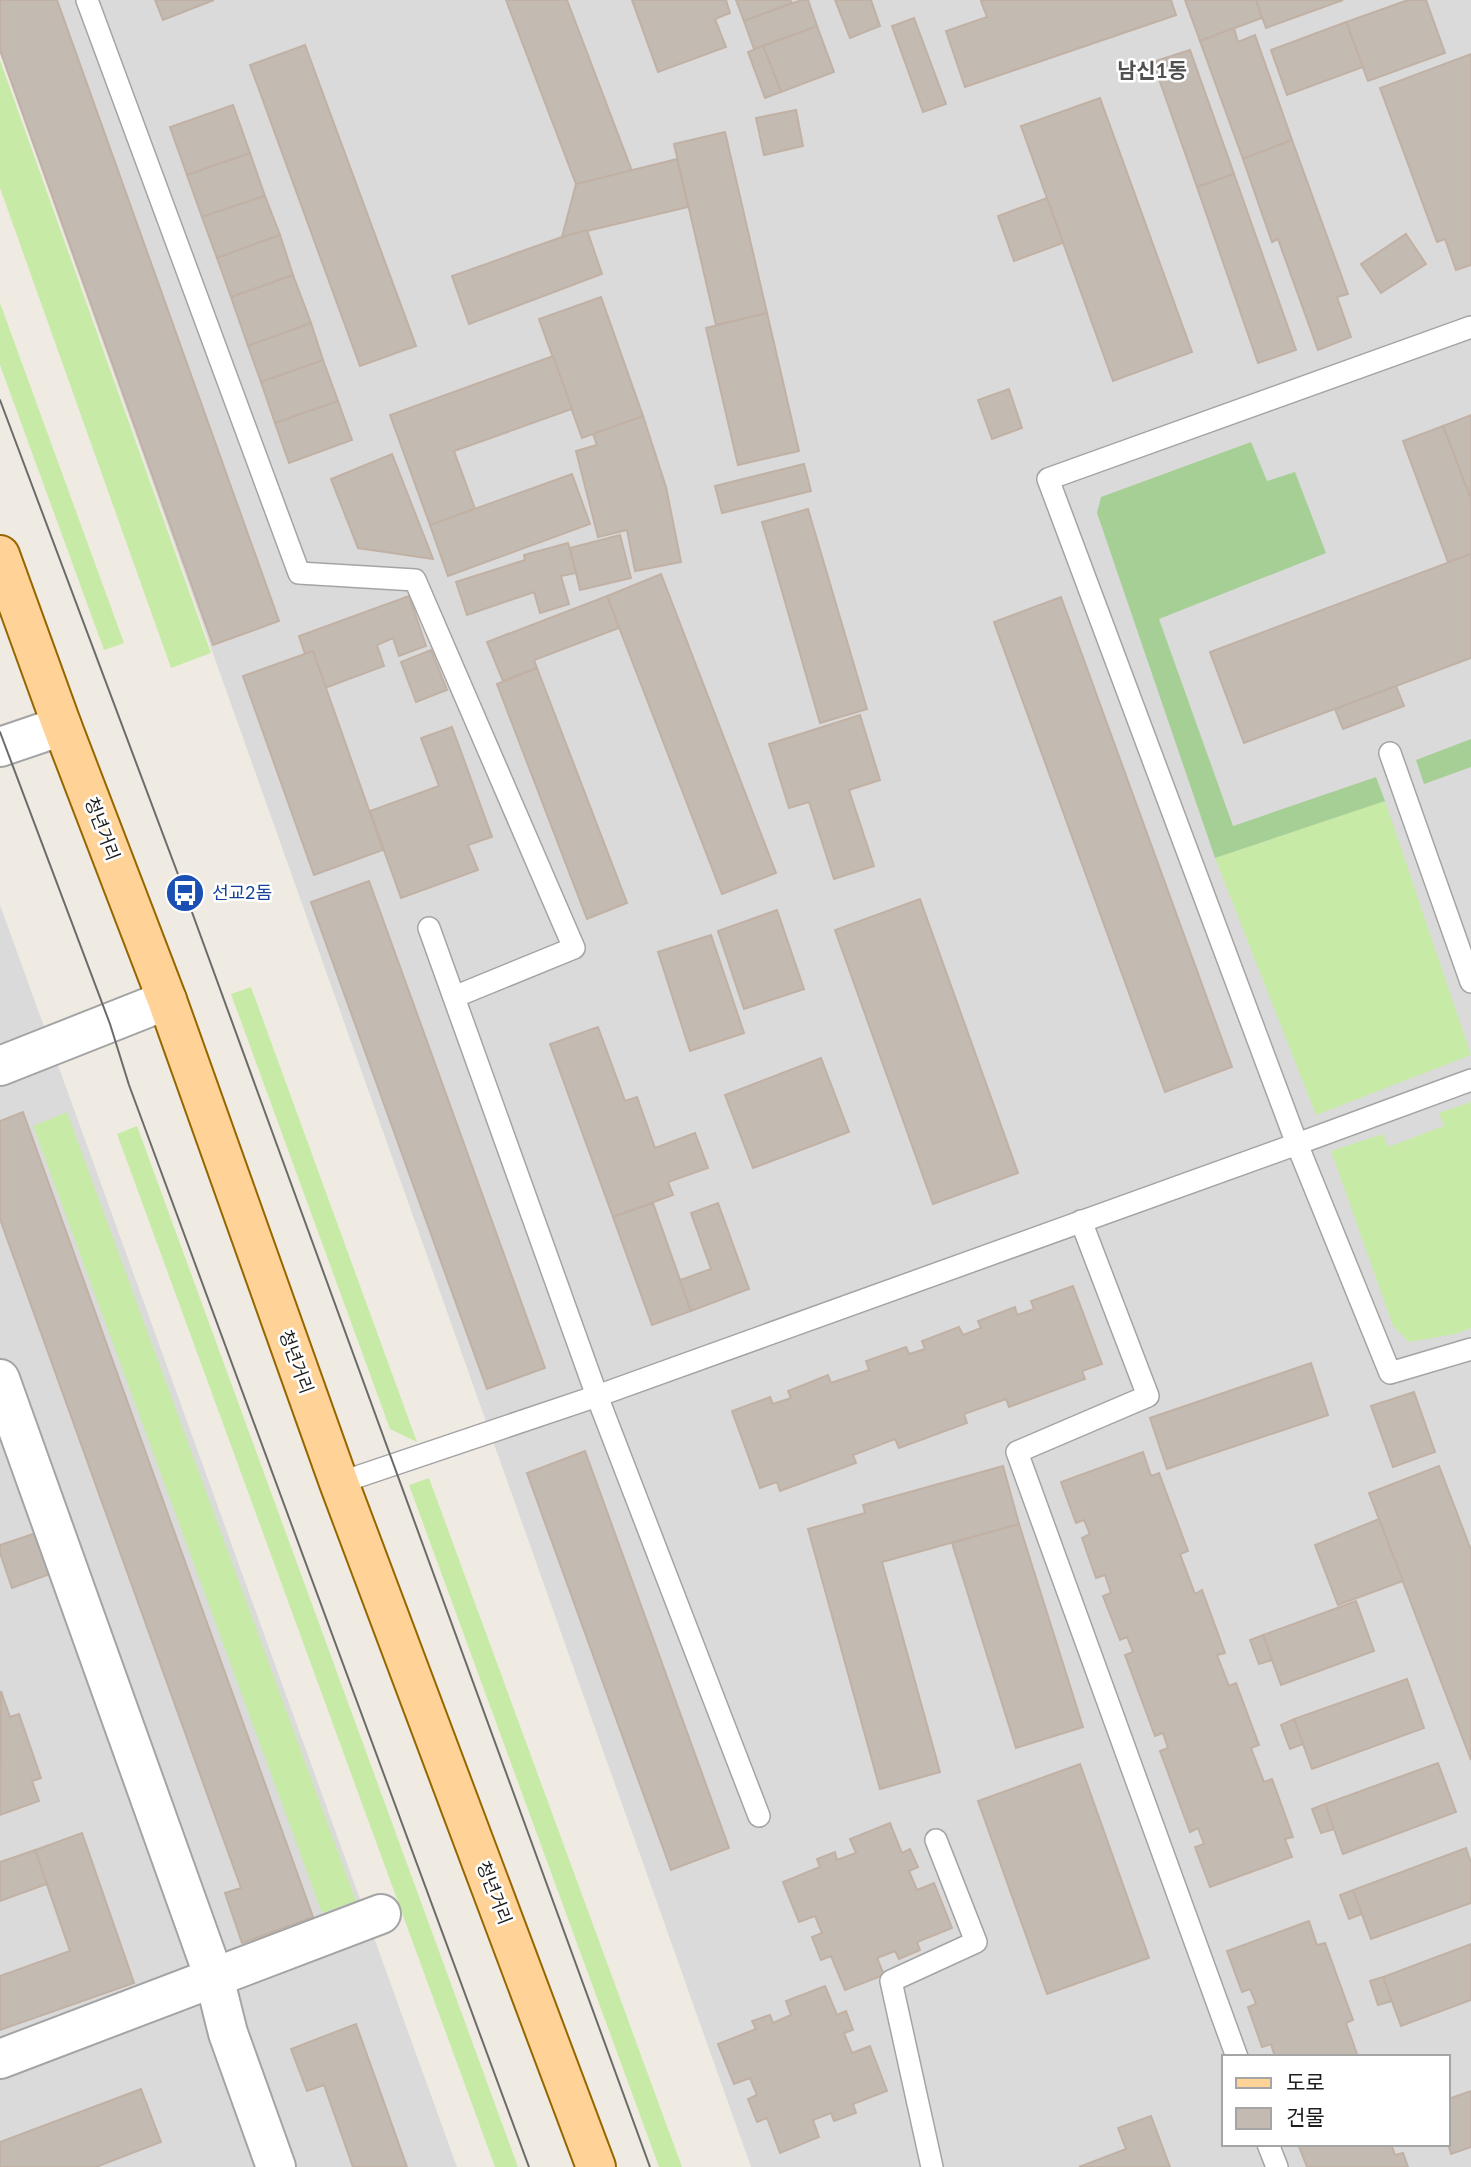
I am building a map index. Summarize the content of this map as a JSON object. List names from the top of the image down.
{
  "streets": {
    "main road": ["청년거리"]
  },
  "districts": ["남신1동"],
  "places": {
    "bus stop": ["선교2돔"]
  },
  "legend": ["도로", "건물"]
}
